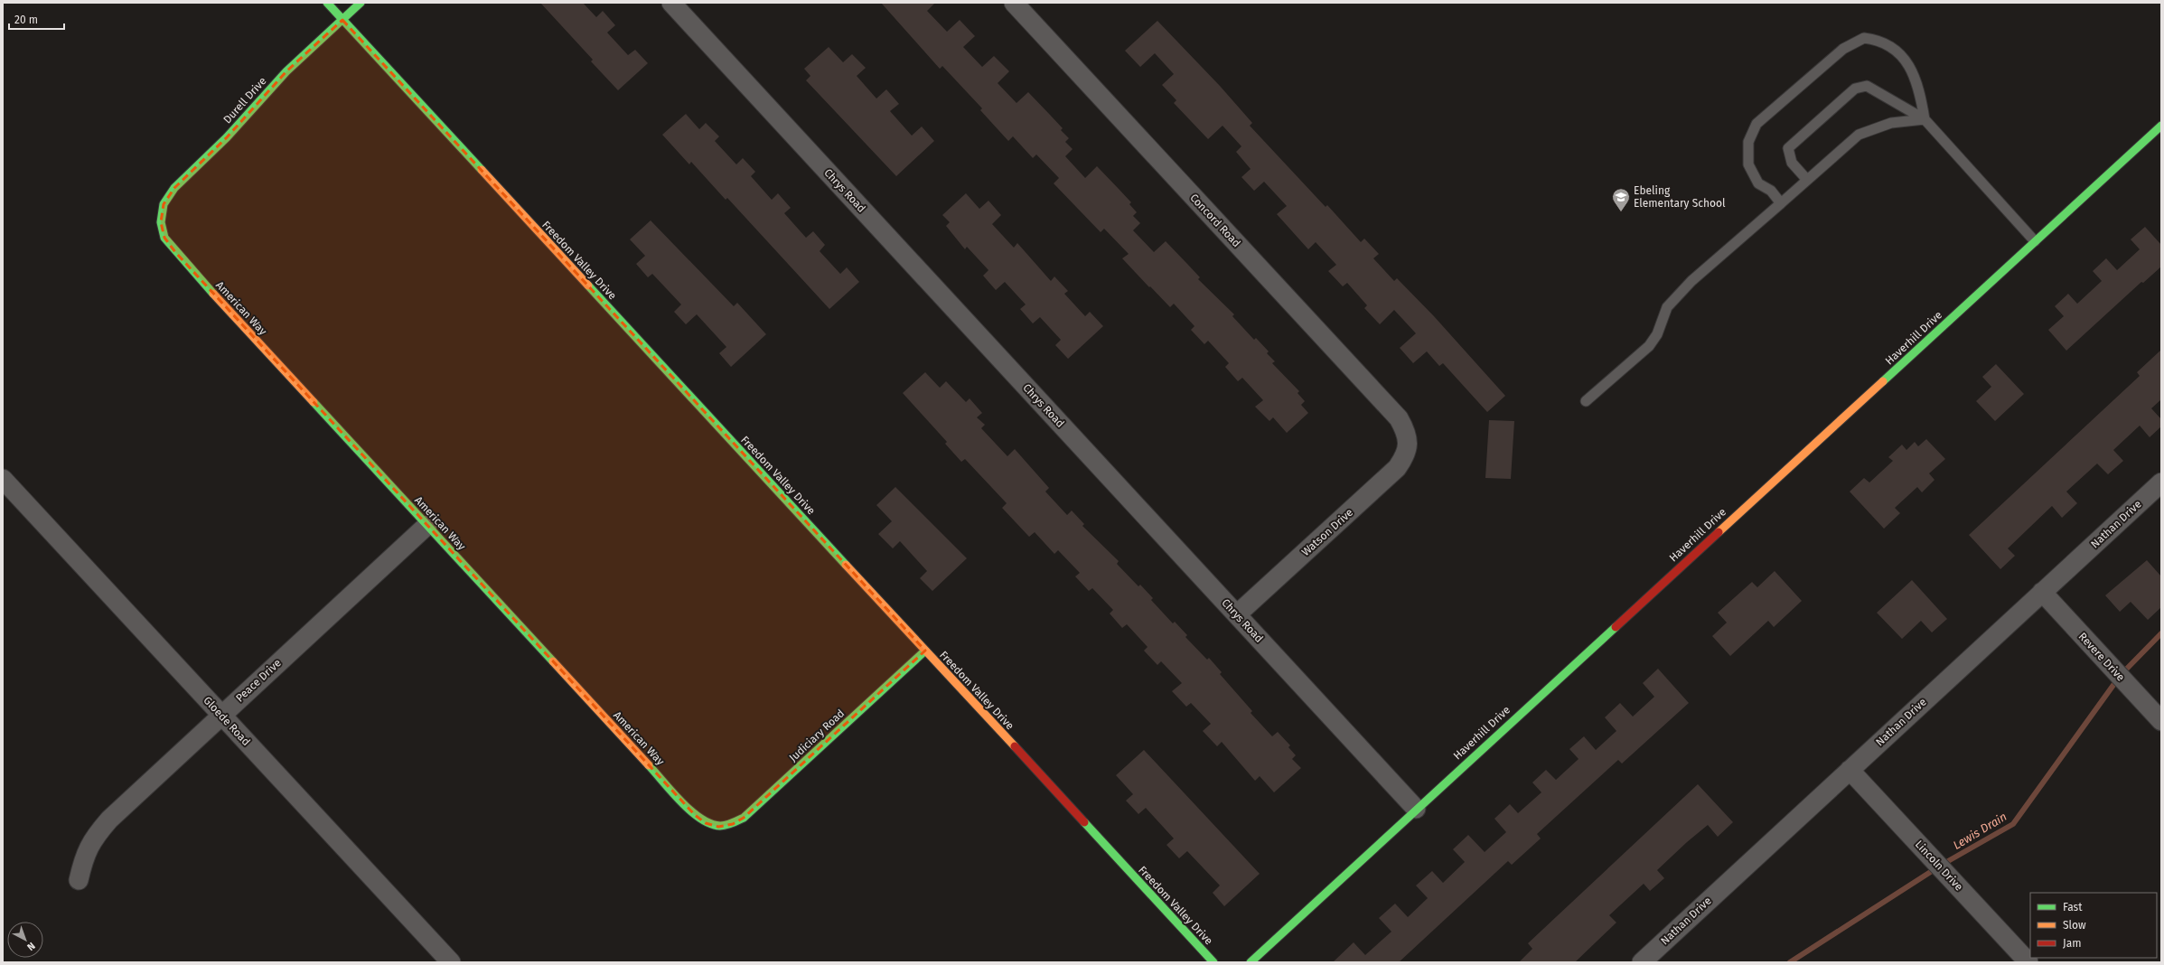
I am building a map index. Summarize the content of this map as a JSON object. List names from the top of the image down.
{
  "streets": {
    "street": [
      "Durell Drive",
      "Chrys Road",
      "Concord Road",
      "Freedom Valley Drive",
      "American Way",
      "Haverhill Drive",
      "Nathan Drive",
      "Watson Drive",
      "Revere Drive",
      "Peace Drive",
      "Gloede Road",
      "Judiciary Road",
      "Lincoln Drive"
    ]
  },
  "crossings": [
    ["Durell Drive", "Freedom Valley Drive"],
    ["Durell Drive", "American Way"],
    ["Chrys Road", "Haverhill Drive"],
    ["Chrys Road", "Watson Drive"],
    ["Concord Road", "Watson Drive"],
    ["Freedom Valley Drive", "Judiciary Road"],
    ["American Way", "Peace Drive"],
    ["American Way", "Judiciary Road"],
    ["Nathan Drive", "Revere Drive"],
    ["Nathan Drive", "Lincoln Drive"],
    ["Peace Drive", "Gloede Road"]
  ],
  "water": ["Lewis Drain"],
  "places": {
    "school or university": ["Ebeling Elementary School"]
  },
  "legend": ["Fast", "Slow", "Jam"],
  "scale_bar": "20 m",
  "north": "bottom right"
}
